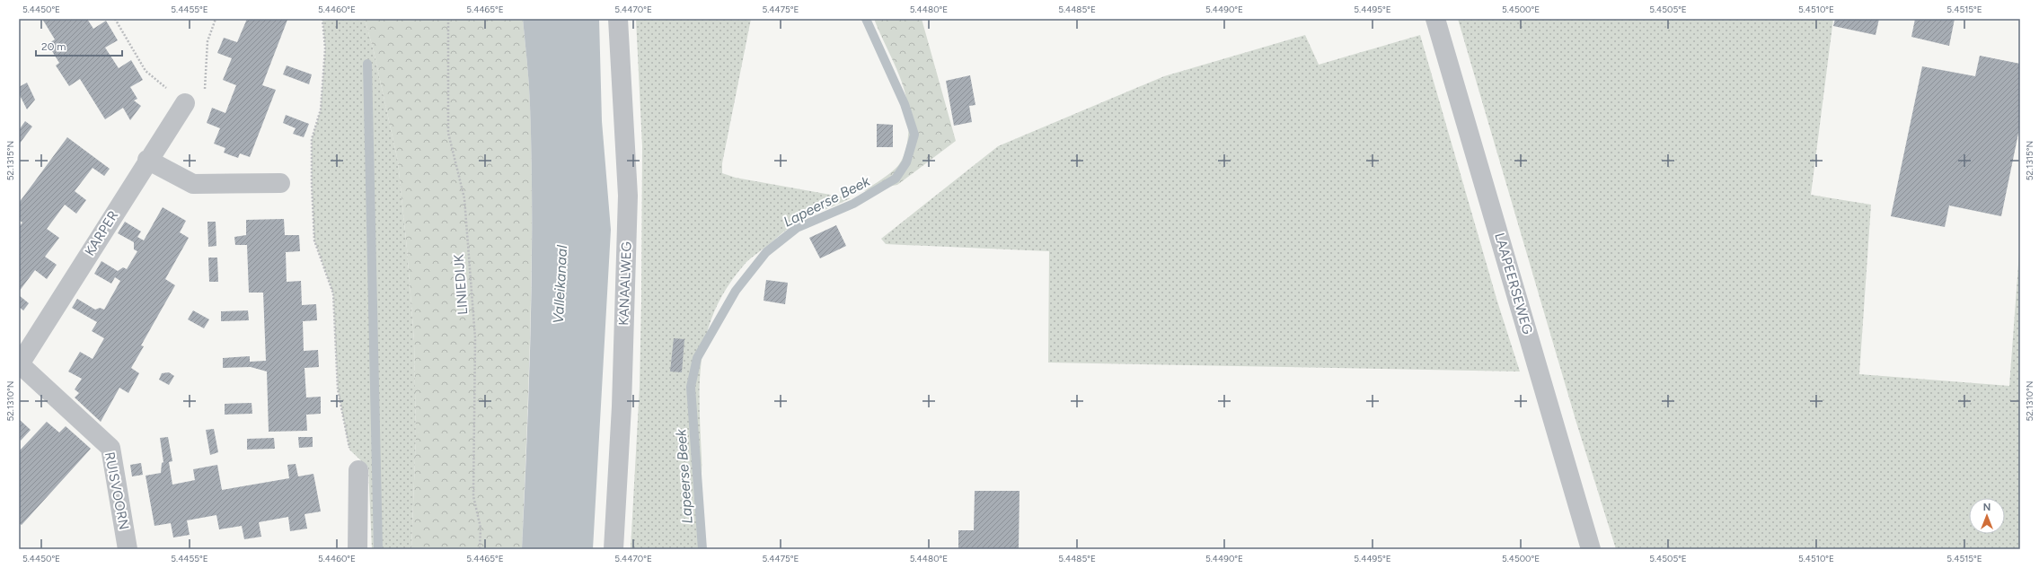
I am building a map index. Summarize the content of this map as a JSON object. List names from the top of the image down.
{
  "streets": {
    "street": [
      "KARPER",
      "KANAALWEG",
      "LAAPEERSEWEG",
      "RUISVOORN"
    ],
    "path": ["LINIEDIJK"]
  },
  "crossings": [
    ["KARPER", "RUISVOORN"]
  ],
  "water": ["Lapeerse Beek", "Valleikanaal"],
  "scale_bar": "20 m",
  "north": "top",
  "coordinates": [
    "5.4450°E",
    "5.4455°E",
    "5.4460°E",
    "5.4465°E",
    "5.4470°E",
    "5.4475°E",
    "5.4480°E",
    "5.4485°E",
    "5.4490°E",
    "5.4495°E",
    "5.4500°E",
    "5.4505°E",
    "5.4510°E",
    "5.4515°E",
    "52.1315°N",
    "52.1310°N"
  ]
}
